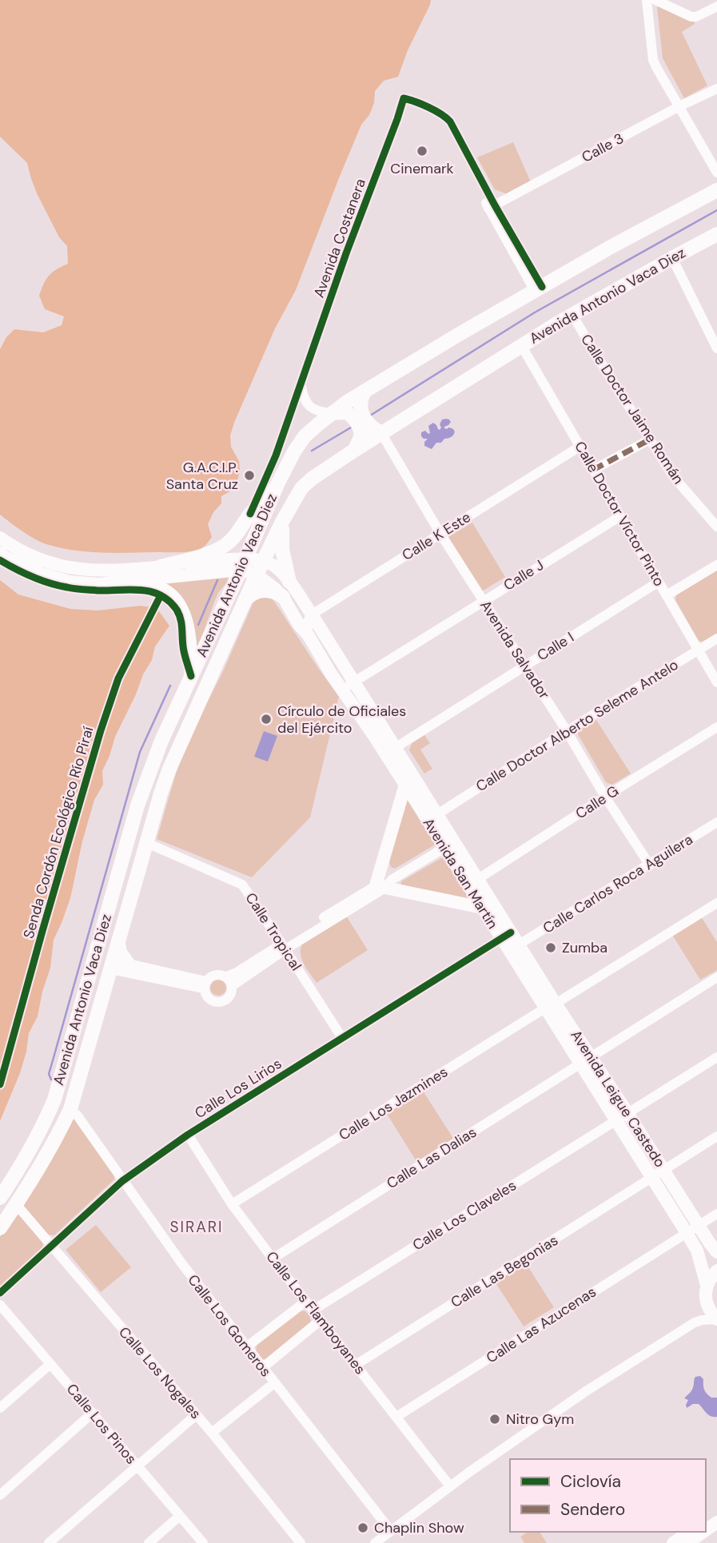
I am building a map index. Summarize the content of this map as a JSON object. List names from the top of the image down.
{
  "streets": {
    "highway": ["Avenida Antonio Vaca Diez"],
    "main road": ["Avenida San Martín", "Avenida Leigue Castedo"],
    "street": [
      "Calle 3",
      "Avenida Costanera",
      "Calle Doctor Jaime Román",
      "Calle Doctor Víctor Pinto",
      "Calle K Este",
      "Calle J",
      "Calle I",
      "Avenida Salvador",
      "Calle Doctor Alberto Seleme Antelo",
      "Calle G",
      "Calle Carlos Roca Aguilera",
      "Calle Tropical",
      "Calle Los Lirios",
      "Calle Los Jazmines",
      "Calle Las Dalias",
      "Calle Los Claveles",
      "Calle Las Begonias",
      "Calle Los Flamboyanes",
      "Calle Las Azucenas",
      "Calle Los Gomeros",
      "Calle Los Nogales",
      "Calle Los Pinos"
    ],
    "cycle path": ["Senda Cordón Ecológico Río Piraí"]
  },
  "crossings": [
    ["Calle 3", "Avenida Costanera"],
    ["Avenida Antonio Vaca Diez", "Calle Doctor Jaime Román"],
    ["Avenida Antonio Vaca Diez", "Calle Doctor Víctor Pinto"],
    ["Avenida Antonio Vaca Diez", "Avenida Salvador"],
    ["Avenida Antonio Vaca Diez", "Avenida San Martín"],
    ["Avenida Antonio Vaca Diez", "Calle Tropical"],
    ["Avenida Antonio Vaca Diez", "Calle Los Nogales"],
    ["Calle Doctor Víctor Pinto", "Calle K Este"],
    ["Calle Doctor Víctor Pinto", "Calle J"],
    ["Calle Doctor Víctor Pinto", "Calle I"],
    ["Calle Doctor Víctor Pinto", "Calle Doctor Alberto Seleme Antelo"],
    ["Calle K Este", "Avenida Salvador"],
    ["Calle K Este", "Avenida San Martín"],
    ["Calle J", "Avenida Salvador"],
    ["Calle J", "Avenida San Martín"],
    ["Calle I", "Avenida Salvador"],
    ["Calle I", "Avenida San Martín"],
    ["Avenida Salvador", "Calle Doctor Alberto Seleme Antelo"],
    ["Avenida Salvador", "Calle G"],
    ["Avenida Salvador", "Calle Carlos Roca Aguilera"],
    ["Calle Doctor Alberto Seleme Antelo", "Avenida San Martín"],
    ["Calle G", "Avenida San Martín"],
    ["Avenida San Martín", "Calle Carlos Roca Aguilera"],
    ["Avenida San Martín", "Calle Los Lirios"],
    ["Avenida San Martín", "Avenida Leigue Castedo"],
    ["Avenida San Martín", "Calle Los Jazmines"],
    ["Avenida San Martín", "Calle Las Dalias"],
    ["Avenida San Martín", "Calle Los Claveles"],
    ["Avenida San Martín", "Calle Las Begonias"],
    ["Avenida San Martín", "Calle Las Azucenas"],
    ["Calle Tropical", "Calle Los Lirios"],
    ["Calle Los Lirios", "Calle Los Flamboyanes"],
    ["Calle Los Lirios", "Calle Los Gomeros"],
    ["Calle Los Lirios", "Calle Los Nogales"],
    ["Avenida Leigue Castedo", "Calle Las Dalias"],
    ["Avenida Leigue Castedo", "Calle Los Claveles"],
    ["Avenida Leigue Castedo", "Calle Las Begonias"],
    ["Avenida Leigue Castedo", "Calle Las Azucenas"],
    ["Calle Los Jazmines", "Calle Los Flamboyanes"],
    ["Calle Las Dalias", "Calle Los Flamboyanes"],
    ["Calle Los Claveles", "Calle Los Flamboyanes"],
    ["Calle Las Begonias", "Calle Los Flamboyanes"],
    ["Calle Los Flamboyanes", "Calle Las Azucenas"]
  ],
  "districts": ["SIRARI"],
  "places": [
    "Cinemark",
    "G.A.C.I.P. Santa Cruz",
    "Círculo de Oficiales del Ejército",
    "Zumba",
    "Nitro Gym",
    "Chaplin Show"
  ],
  "legend": ["Ciclovía", "Sendero"]
}
